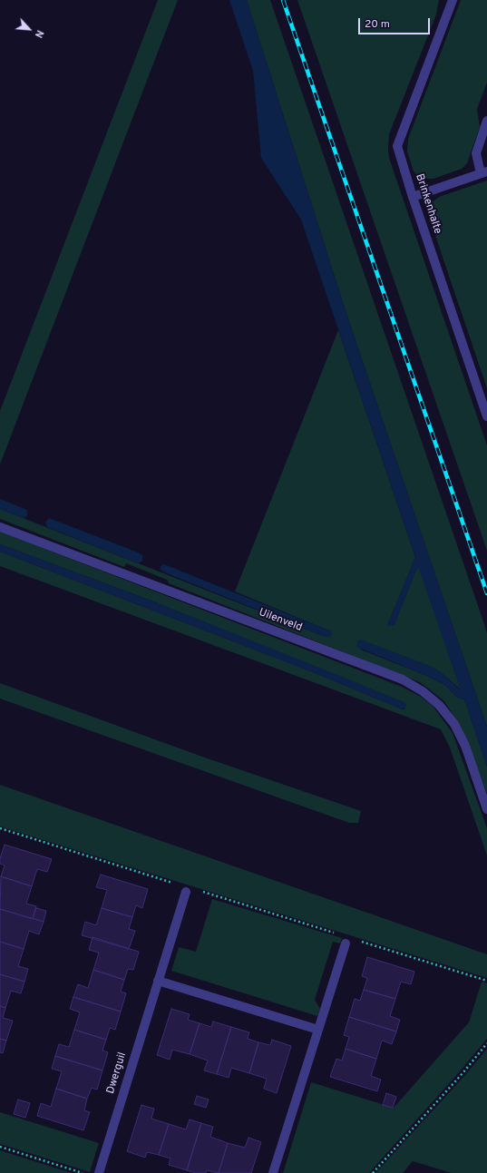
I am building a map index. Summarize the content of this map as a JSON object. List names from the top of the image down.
{
  "streets": {
    "street": ["Brinkenhalte", "Uilenveld", "Dwerguil"]
  },
  "scale_bar": "20 m",
  "north": "bottom right"
}
